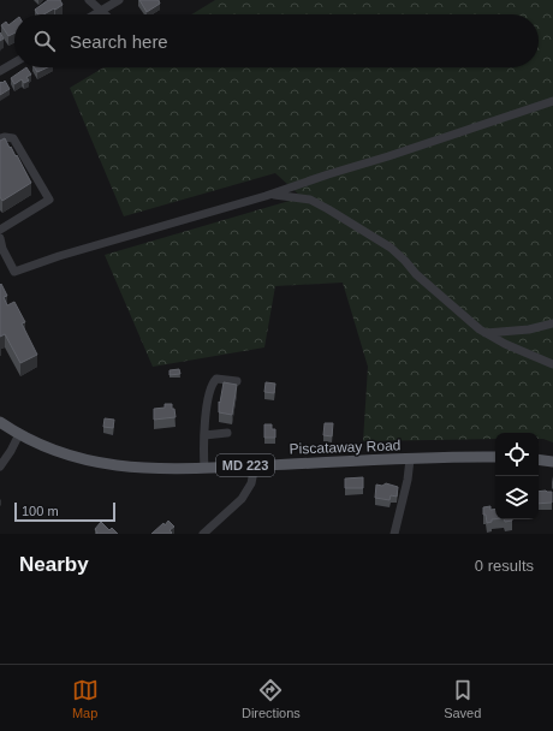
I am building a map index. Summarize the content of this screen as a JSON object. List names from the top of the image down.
{
  "streets": {
    "main road": ["Piscataway Road", "MD 223"]
  },
  "scale_bar": "100 m",
  "page": {
    "search": "Search here",
    "scale": "100 m",
    "heading": ["Nearby", "0 results"],
    "nav": ["Map", "Directions", "Saved"]
  }
}
